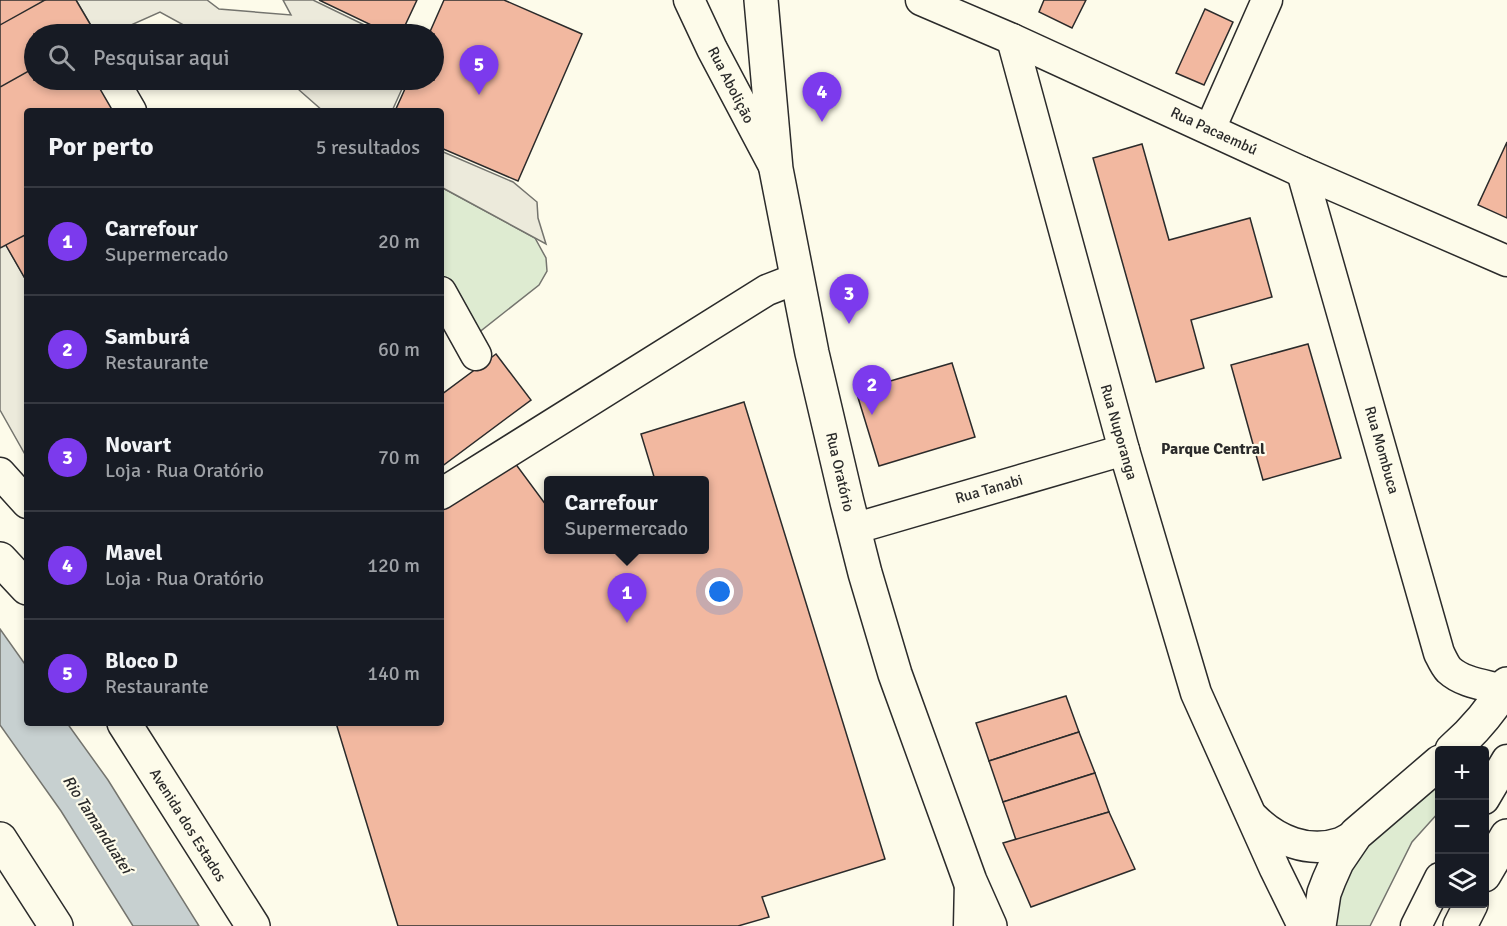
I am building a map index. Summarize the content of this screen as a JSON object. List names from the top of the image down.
{
  "streets": {
    "main road": ["Rua Oratório", "Avenida dos Estados"],
    "street": [
      "Rua Abolição",
      "Rua Pacaembú",
      "Rua Nuporanga",
      "Rua Mombuca",
      "Rua Tanabi"
    ]
  },
  "crossings": [
    ["Rua Abolição", "Rua Oratório"],
    ["Rua Pacaembú", "Rua Nuporanga"],
    ["Rua Pacaembú", "Rua Mombuca"],
    ["Rua Nuporanga", "Rua Tanabi"],
    ["Rua Oratório", "Rua Tanabi"]
  ],
  "districts": ["Parque Central"],
  "water": ["Rio Tamanduateí"],
  "page": {
    "search": "Pesquisar aqui",
    "pins": [
      "5",
      "4",
      "3",
      "2",
      "1"
    ],
    "heading": ["Por perto", "5 resultados"],
    "list": [
      {
        "mark": "1",
        "name": "Carrefour",
        "note": "Supermercado",
        "value": "20 m"
      },
      {
        "mark": "2",
        "name": "Samburá",
        "note": "Restaurante",
        "value": "60 m"
      },
      {
        "mark": "3",
        "name": "Novart",
        "note": "Loja · Rua Oratório",
        "value": "70 m"
      },
      {
        "mark": "4",
        "name": "Mavel",
        "note": "Loja · Rua Oratório",
        "value": "120 m"
      },
      {
        "mark": "5",
        "name": "Bloco D",
        "note": "Restaurante",
        "value": "140 m"
      }
    ],
    "popup": ["Carrefour", "Supermercado"],
    "map_buttons": ["+", "−"]
  }
}
